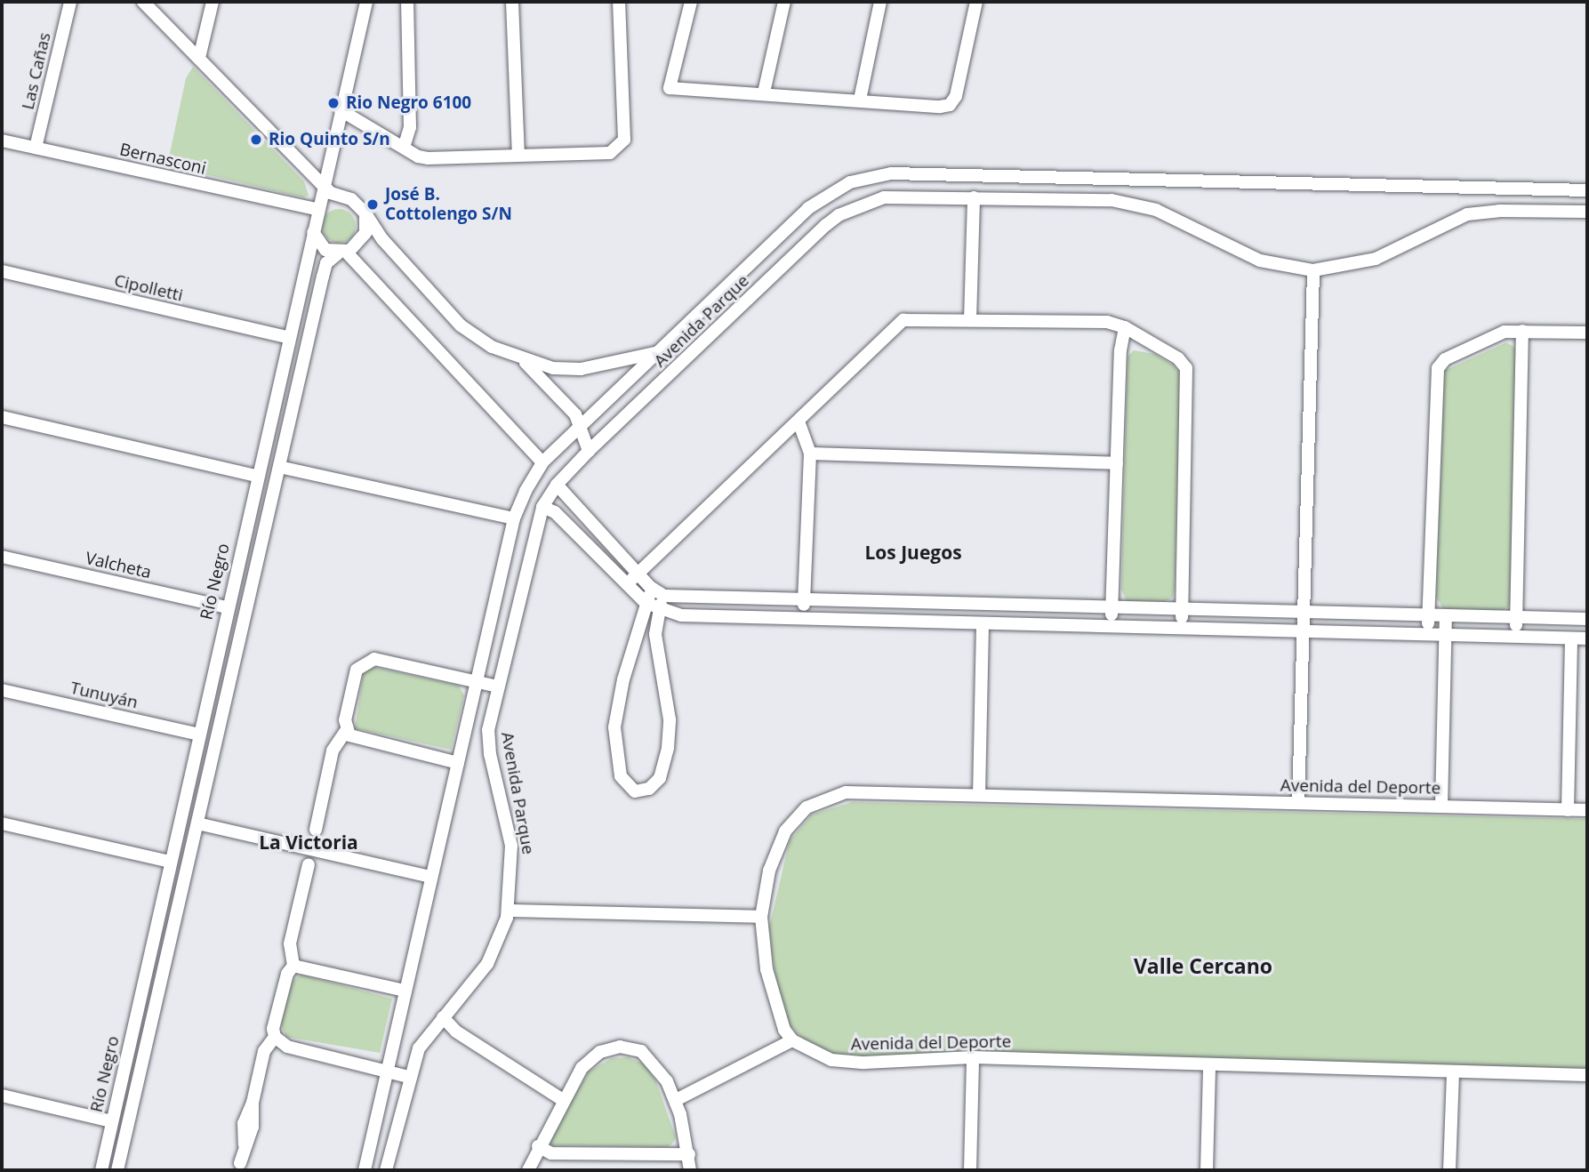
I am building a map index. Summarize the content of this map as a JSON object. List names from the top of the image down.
{
  "streets": {
    "street": [
      "Las Cañas",
      "Bernasconi",
      "Cipolletti",
      "Avenida Parque",
      "Valcheta",
      "Río Negro",
      "Tunuyán",
      "Avenida del Deporte"
    ]
  },
  "crossings": [
    ["Las Cañas", "Bernasconi"],
    ["Bernasconi", "Río Negro"],
    ["Cipolletti", "Río Negro"],
    ["Valcheta", "Río Negro"],
    ["Río Negro", "Tunuyán"]
  ],
  "districts": ["Los Juegos", "La Victoria", "Valle Cercano"],
  "places": ["Rio Negro 6100", "Rio Quinto S/n", "José B. Cottolengo S/N"]
}
